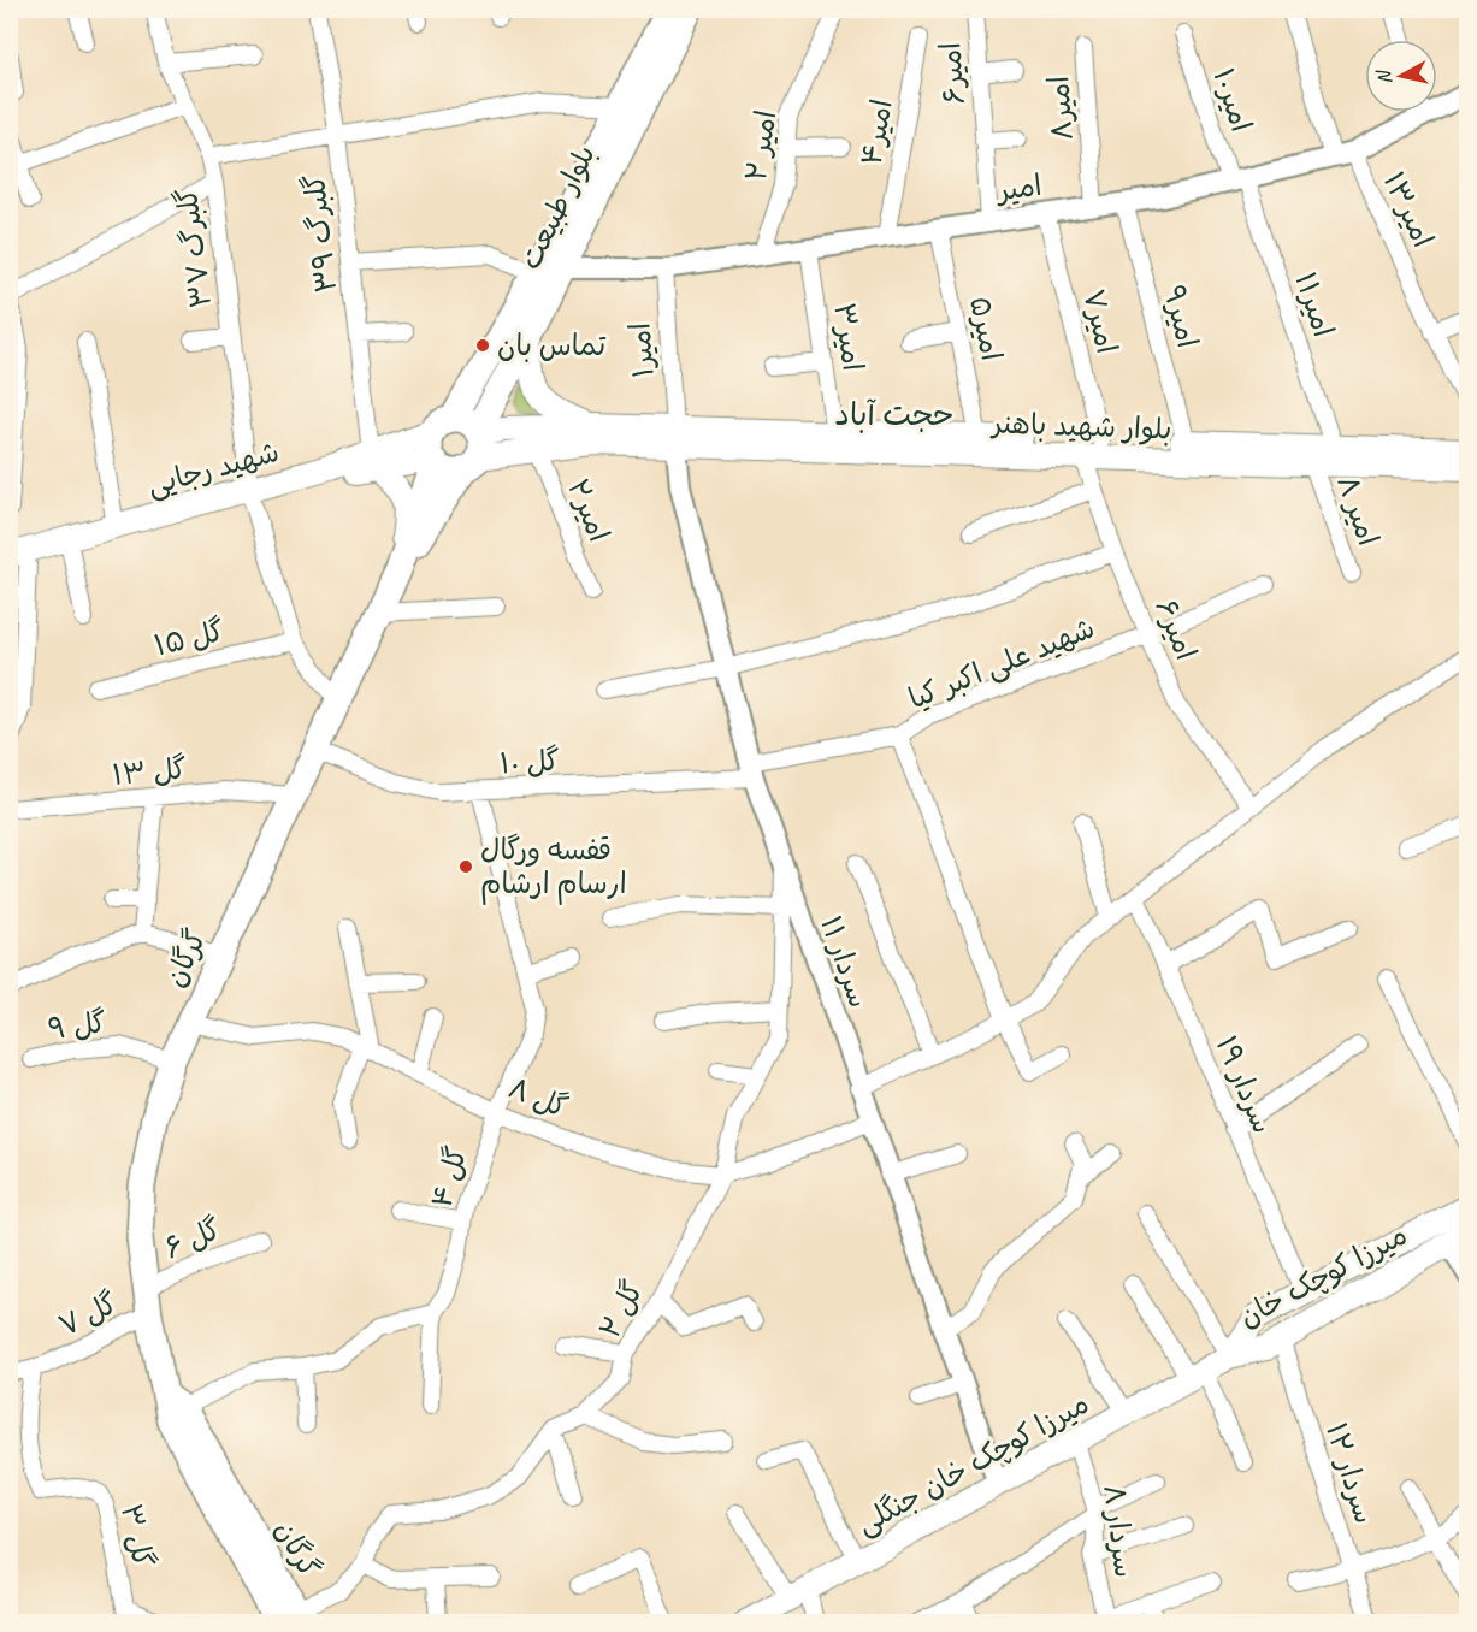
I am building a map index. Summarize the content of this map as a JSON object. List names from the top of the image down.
{
  "streets": {
    "main road": [
      "بلوار طبیعت",
      "بلوار شهید باهنر",
      "شهید رجایی",
      "گرگان",
      "میرزا کوچک خان",
      "میرزا کوچک خان جنگلی"
    ],
    "street": [
      "امیر۶",
      "امیر۱۰",
      "امیر۸",
      "امیر۴",
      "امیر ۲",
      "امیر",
      "امیر۱۳",
      "گلبرگ ۳۹",
      "گلبرگ ۳۷",
      "امیر۱۱",
      "امیر۹",
      "امیر۷",
      "امیر۵",
      "امیر۳",
      "امیر۱",
      "امیر۲",
      "امیر ۸",
      "گل ۱۵",
      "شهید علی اکبر کیا",
      "گل ۱۰",
      "گل ۱۳",
      "سردار ۱۱",
      "گل ۹",
      "سردار ۱۹",
      "گل ۸",
      "گل ۴",
      "گل ۶",
      "گل ۲",
      "گل ۷",
      "سردار ۱۲",
      "سردار ۸",
      "گل ۳"
    ]
  },
  "crossings": [
    ["امیر۶", "امیر"],
    ["امیر۶", "امیر۷"],
    ["امیر۶", "بلوار شهید باهنر"],
    ["امیر۶", "شهید علی اکبر کیا"],
    ["امیر۱۰", "امیر"],
    ["امیر۱۰", "امیر۱۱"],
    ["امیر۸", "امیر"],
    ["امیر۴", "امیر"],
    ["امیر ۲", "امیر"],
    ["امیر", "بلوار طبیعت"],
    ["امیر", "امیر۱۳"],
    ["امیر", "امیر۱۱"],
    ["امیر", "امیر۹"],
    ["امیر", "امیر۷"],
    ["امیر", "امیر۵"],
    ["امیر", "امیر۳"],
    ["امیر", "امیر۱"],
    ["بلوار طبیعت", "بلوار شهید باهنر"],
    ["بلوار طبیعت", "شهید رجایی"],
    ["بلوار طبیعت", "گرگان"],
    ["گلبرگ ۳۹", "شهید رجایی"],
    ["گلبرگ ۳۷", "شهید رجایی"],
    ["گلبرگ ۳۷", "گل ۱۵"],
    ["امیر۱۱", "بلوار شهید باهنر"],
    ["امیر۹", "بلوار شهید باهنر"],
    ["امیر۷", "بلوار شهید باهنر"],
    ["امیر۵", "بلوار شهید باهنر"],
    ["امیر۳", "بلوار شهید باهنر"],
    ["امیر۱", "بلوار شهید باهنر"],
    ["امیر۱", "سردار ۱۱"],
    ["بلوار شهید باهنر", "شهید رجایی"],
    ["بلوار شهید باهنر", "امیر۲"],
    ["بلوار شهید باهنر", "امیر ۸"],
    ["بلوار شهید باهنر", "سردار ۱۱"],
    ["شهید علی اکبر کیا", "گل ۱۰"],
    ["شهید علی اکبر کیا", "سردار ۱۱"],
    ["گل ۱۰", "گرگان"],
    ["گل ۱۰", "سردار ۱۱"],
    ["گل ۱۰", "گل ۴"],
    ["گل ۱۳", "گرگان"],
    ["گرگان", "گل ۹"],
    ["گرگان", "گل ۸"],
    ["گرگان", "گل ۶"],
    ["گرگان", "گل ۷"],
    ["سردار ۱۱", "گل ۸"],
    ["سردار ۱۱", "گل ۲"],
    ["سردار ۱۱", "میرزا کوچک خان جنگلی"],
    ["سردار ۱۹", "میرزا کوچک خان"],
    ["گل ۸", "گل ۴"],
    ["گل ۸", "گل ۲"],
    ["میرزا کوچک خان", "میرزا کوچک خان جنگلی"],
    ["میرزا کوچک خان", "سردار ۱۲"],
    ["گل ۷", "گل ۳"],
    ["میرزا کوچک خان جنگلی", "سردار ۸"]
  ],
  "districts": ["حجت آباد"],
  "places": ["تماس بان", "قفسه ورگال ارسام ارشام"],
  "north": "left"
}
